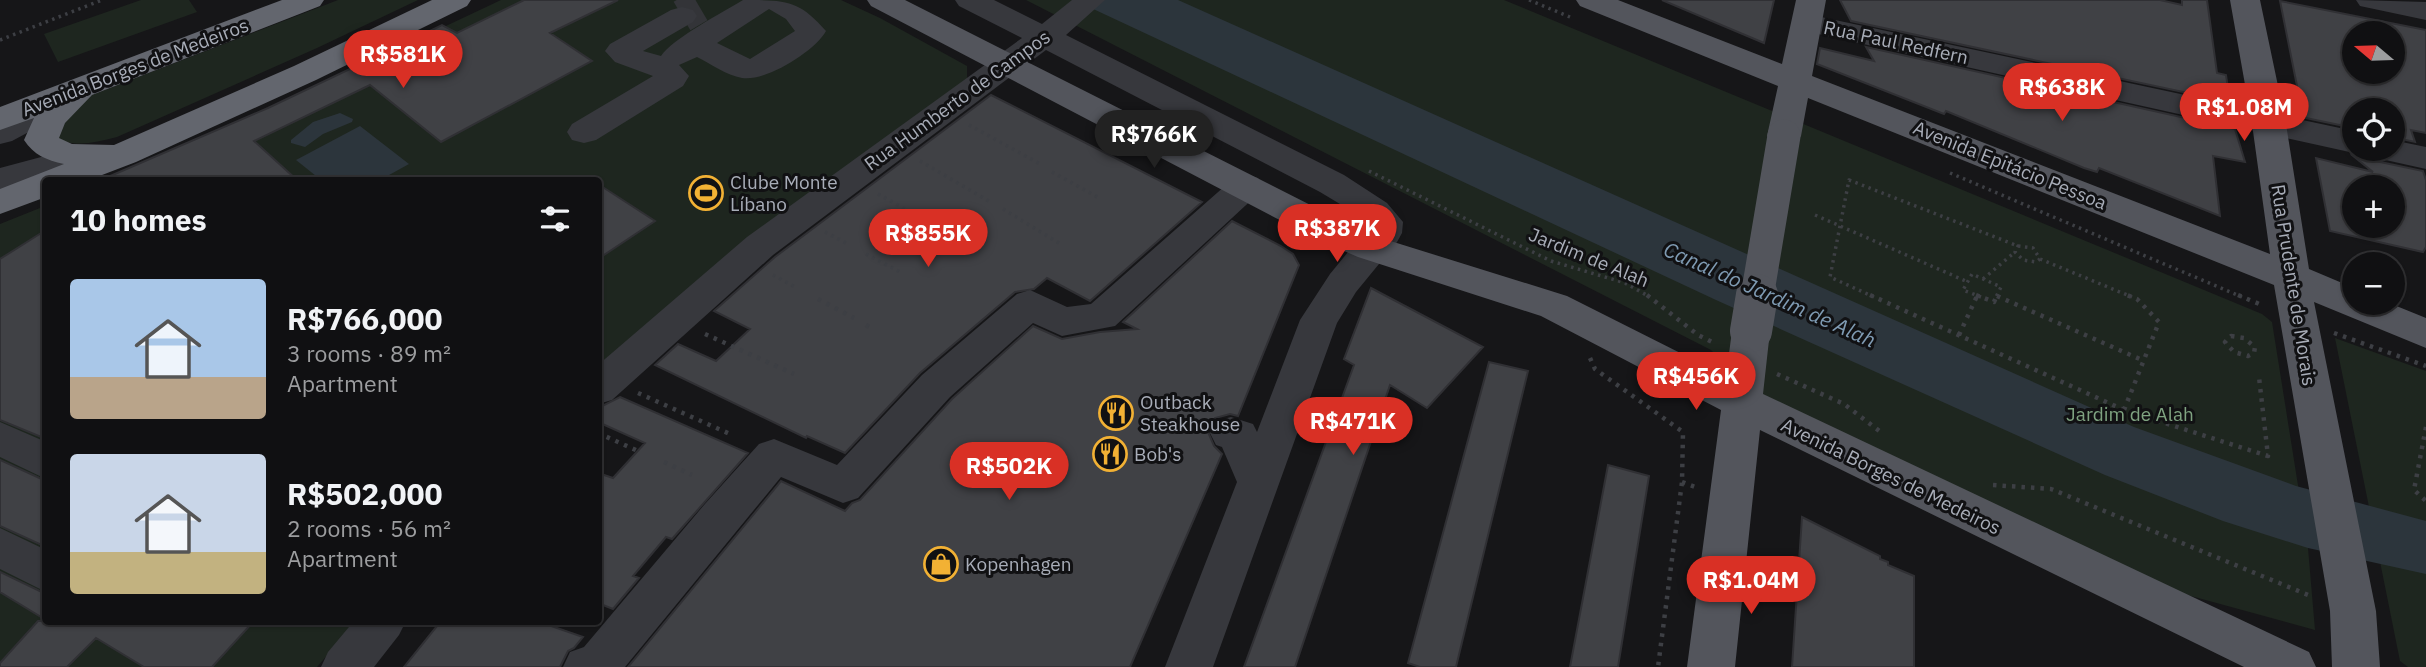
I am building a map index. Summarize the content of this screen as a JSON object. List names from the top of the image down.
{
  "streets": {
    "highway": ["Avenida Borges de Medeiros"],
    "main road": ["Avenida Epitácio Pessoa", "Rua Prudente de Morais"],
    "street": ["Rua Paul Redfern", "Rua Humberto de Campos"],
    "path": ["Jardim de Alah"]
  },
  "crossings": [
    ["Rua Paul Redfern", "Rua Prudente de Morais"],
    ["Avenida Borges de Medeiros", "Rua Humberto de Campos"],
    ["Avenida Epitácio Pessoa", "Rua Prudente de Morais"]
  ],
  "water": ["Canal do Jardim de Alah"],
  "parks": ["Jardim de Alah"],
  "places": {
    "sports": ["Clube Monte Líbano"],
    "restaurant": ["Outback Steakhouse", "Bob's"],
    "shop": ["Kopenhagen"]
  },
  "north": "left",
  "page": {
    "map_buttons": ["+", "−"],
    "price": [
      "R$581K",
      "R$638K",
      "R$1.08M",
      "R$766K",
      "R$387K",
      "R$855K",
      "R$456K",
      "R$471K",
      "R$502K",
      "R$1.04M"
    ],
    "heading": "10 homes",
    "list": [
      {
        "name": "R$766,000",
        "note": "3 rooms · 89 m² · Apartment"
      },
      {
        "name": "R$502,000",
        "note": "2 rooms · 56 m² · Apartment"
      }
    ]
  }
}
